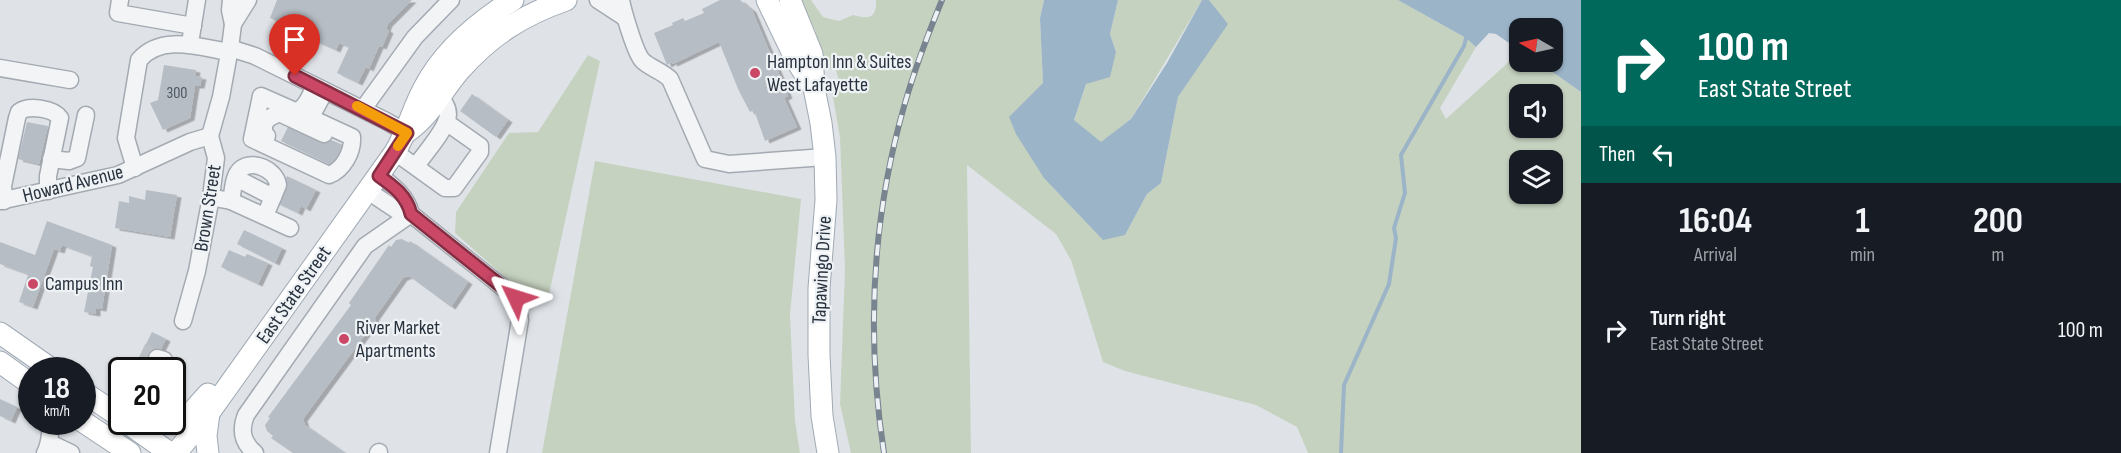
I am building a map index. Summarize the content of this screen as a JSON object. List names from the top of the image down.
{
  "streets": {
    "main road": ["Tapawingo Drive", "East State Street"],
    "street": ["Howard Avenue", "Brown Street"]
  },
  "crossings": [
    ["Howard Avenue", "Brown Street"]
  ],
  "places": ["Hampton Inn & Suites West Lafayette", "Campus Inn", "River Market Apartments"],
  "house_numbers": ["300"],
  "north": "left",
  "page": {
    "turn": ["100 m", "East State Street"],
    "then": "Then",
    "eta": [
      "16:04",
      "Arrival",
      "1",
      "min",
      "200",
      "m"
    ],
    "list": [
      {
        "name": "Turn right",
        "note": "East State Street",
        "value": "100 m"
      }
    ],
    "speed": "18 km/h",
    "limit": "20"
  }
}
